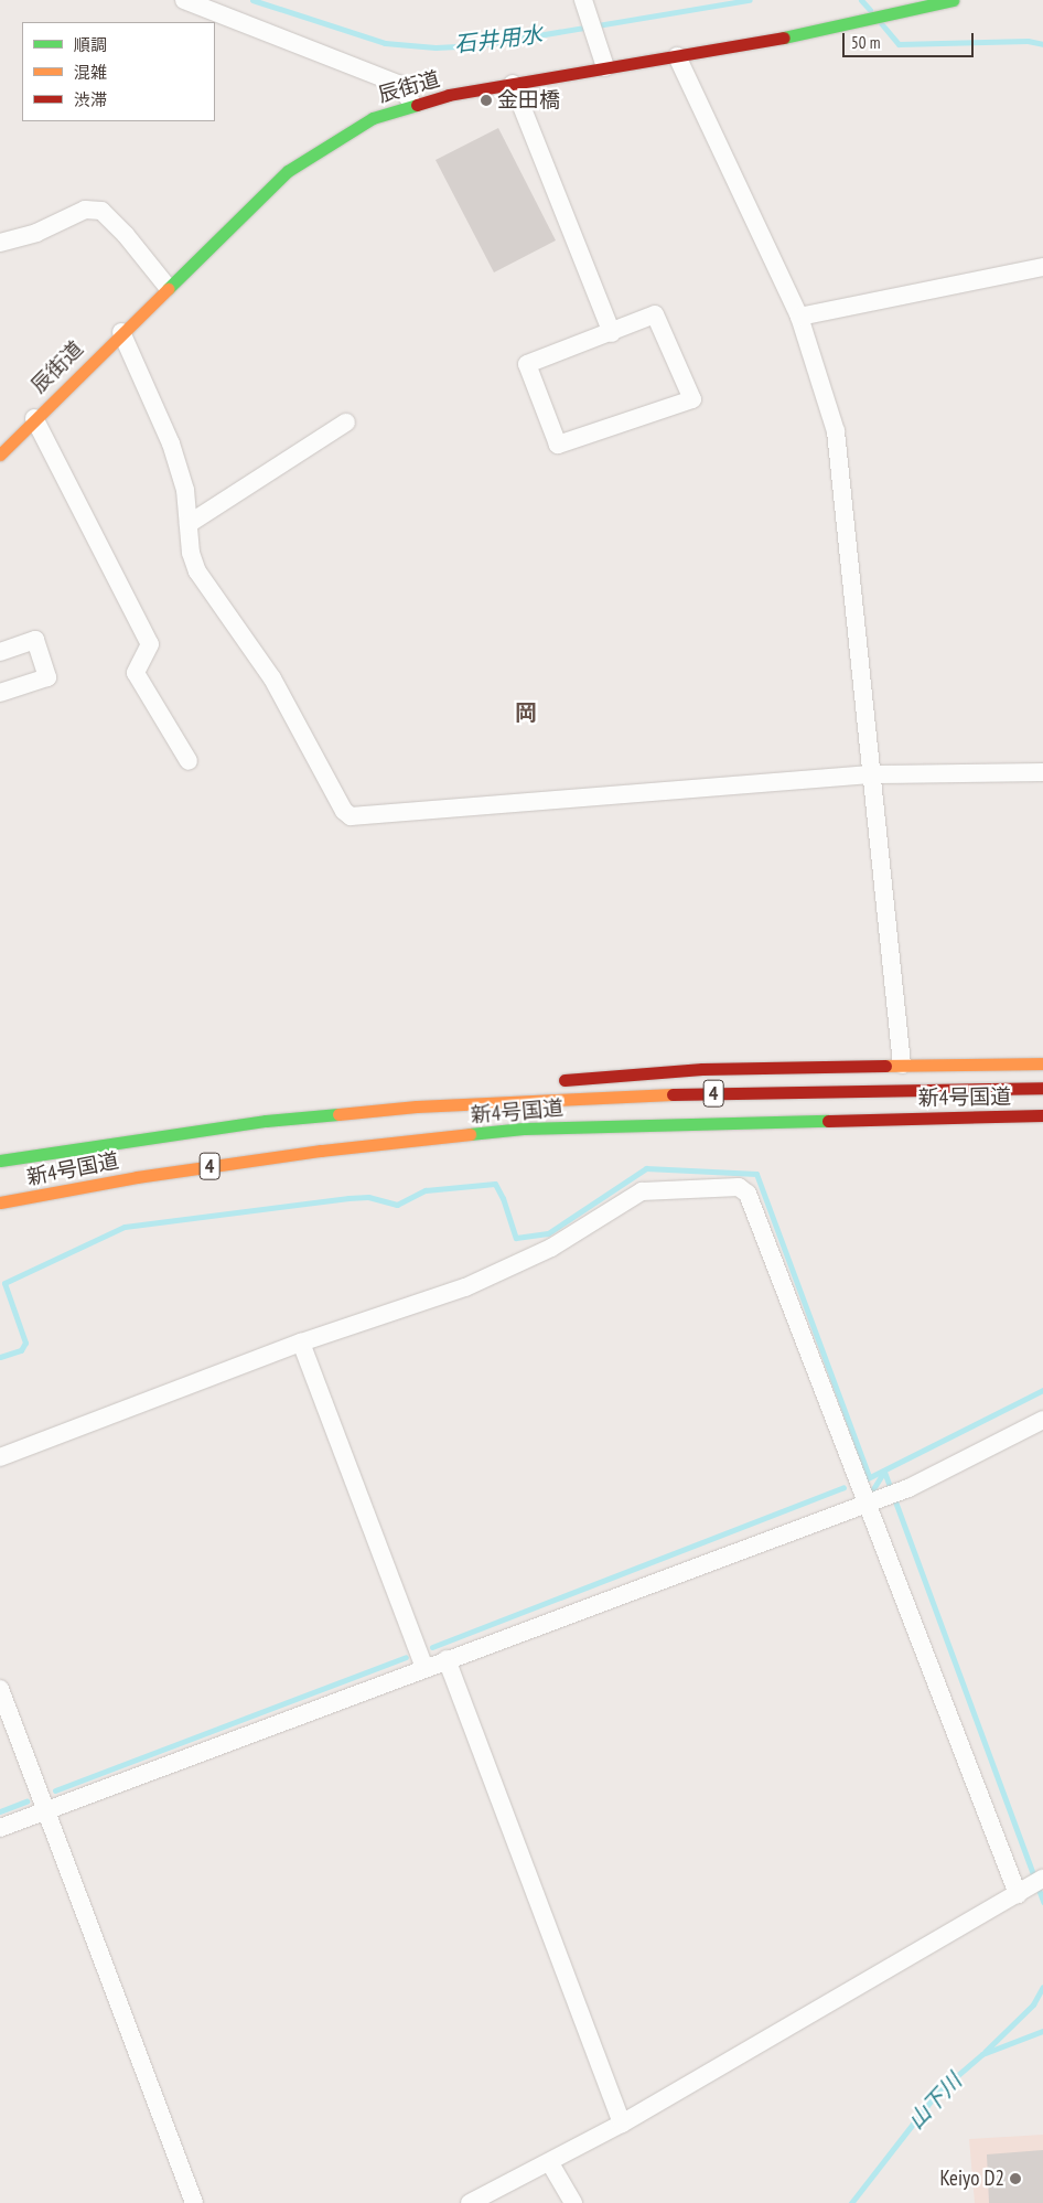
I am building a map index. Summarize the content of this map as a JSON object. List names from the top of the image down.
{
  "streets": {
    "main road": ["辰街道", "4", "新4号国道"]
  },
  "districts": ["岡"],
  "water": ["石井用水", "山下川"],
  "places": ["金田橋", "Keiyo D2"],
  "legend": ["順調", "混雑", "渋滞"],
  "scale_bar": "50 m"
}
